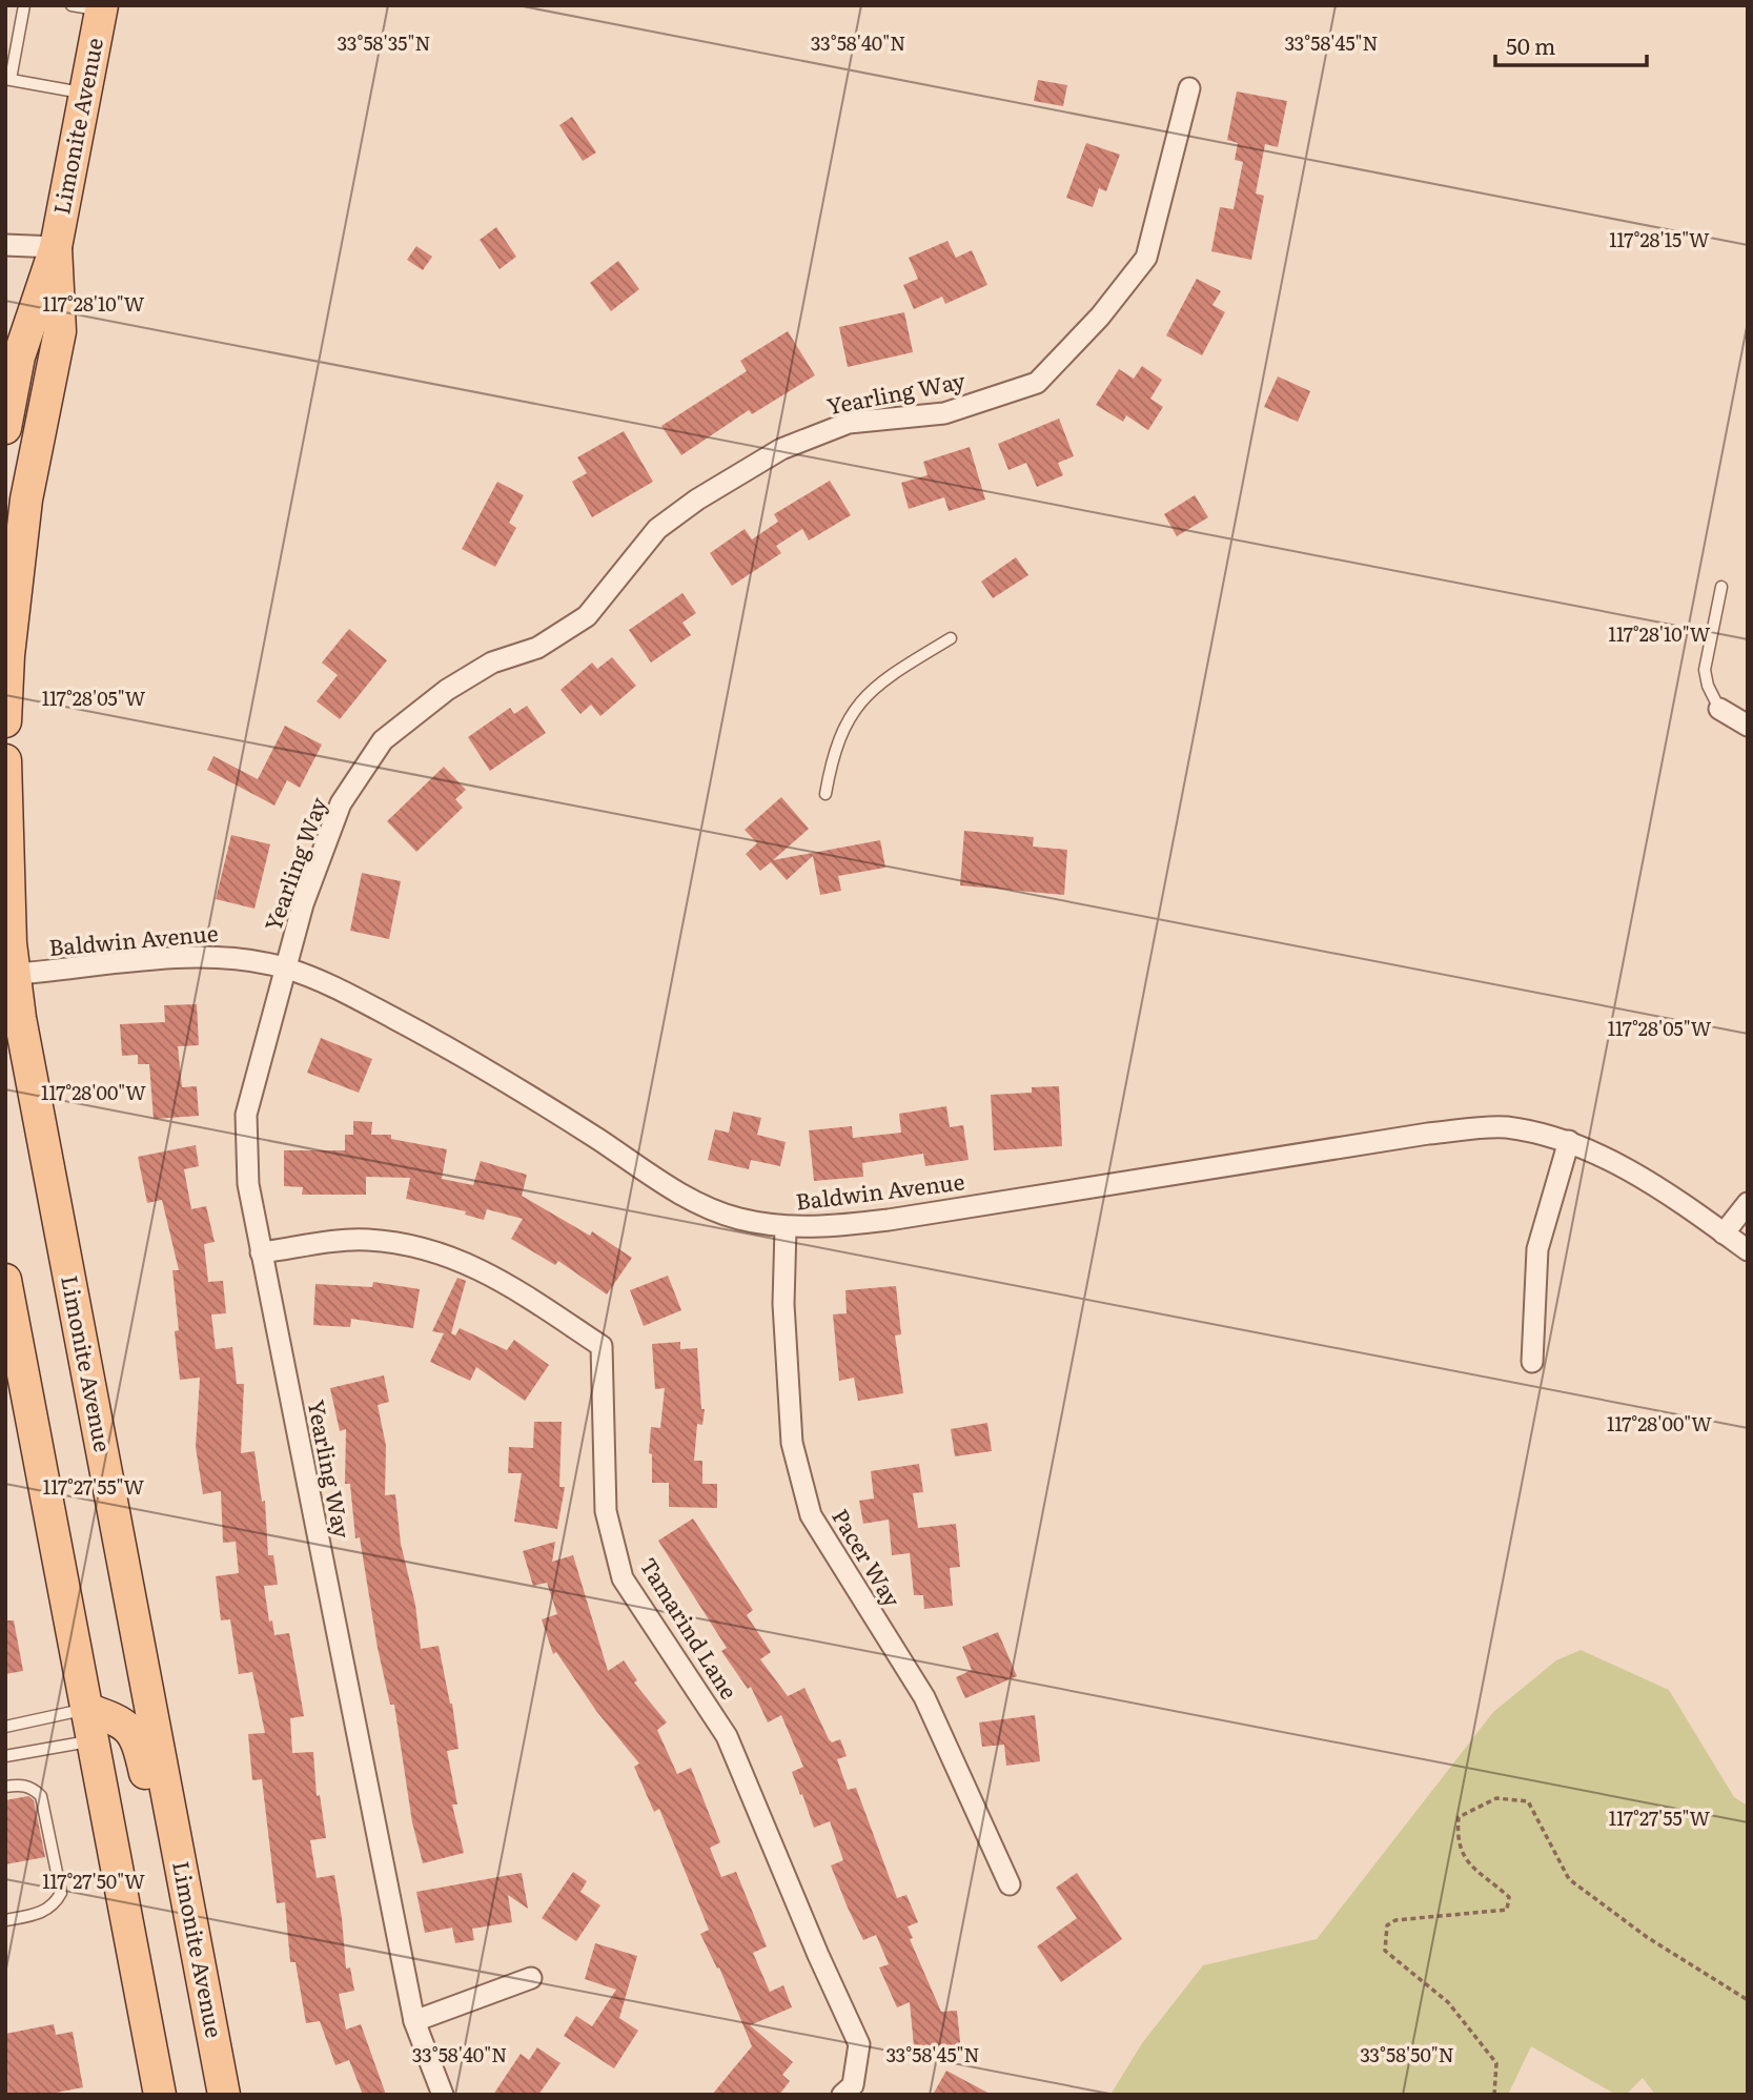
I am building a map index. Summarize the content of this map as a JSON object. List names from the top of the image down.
{
  "streets": {
    "main road": ["Limonite Avenue"],
    "street": [
      "Yearling Way",
      "Baldwin Avenue",
      "Pacer Way",
      "Tamarind Lane"
    ]
  },
  "crossings": [
    ["Limonite Avenue", "Baldwin Avenue"],
    ["Yearling Way", "Baldwin Avenue"],
    ["Yearling Way", "Tamarind Lane"],
    ["Baldwin Avenue", "Pacer Way"]
  ],
  "scale_bar": "50 m",
  "coordinates": [
    "33°58'35\"N",
    "33°58'40\"N",
    "33°58'45\"N",
    "117°28'15\"W",
    "117°28'10\"W",
    "117°28'05\"W",
    "117°28'00\"W",
    "117°27'55\"W",
    "117°27'50\"W",
    "33°58'50\"N"
  ]
}
